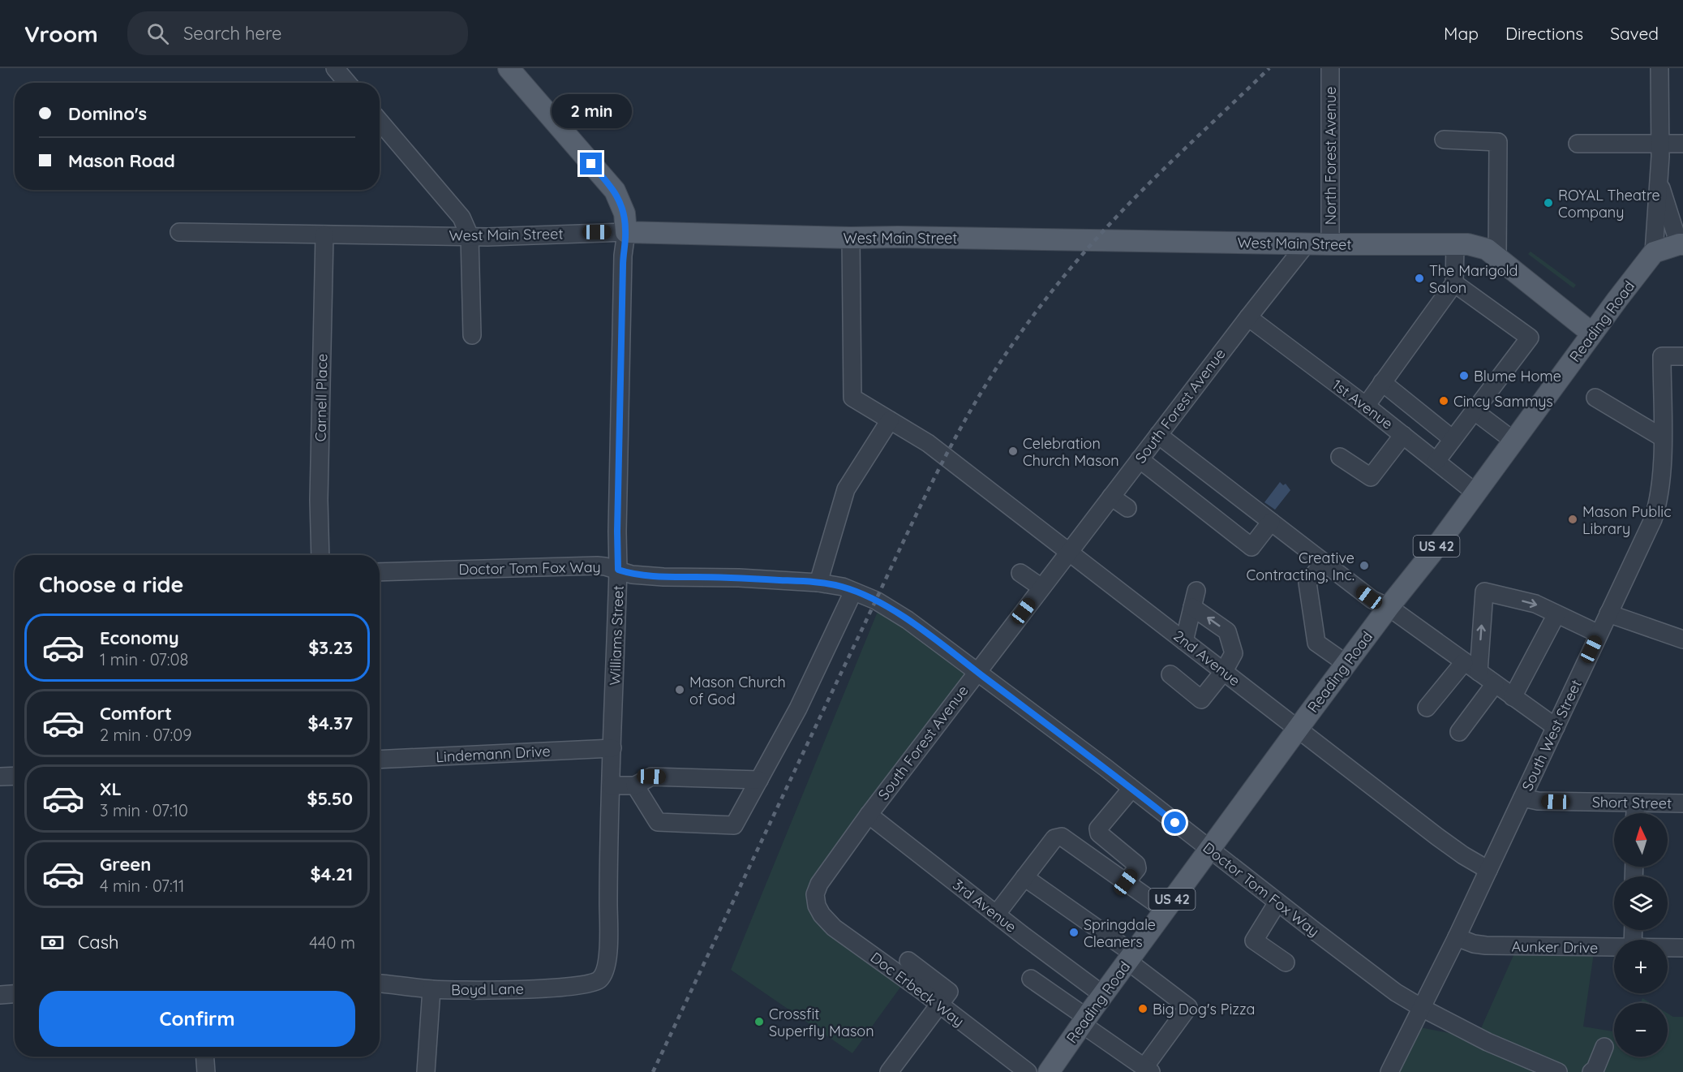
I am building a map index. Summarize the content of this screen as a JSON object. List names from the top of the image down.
{
  "streets": {
    "main road": ["West Main Street", "Reading Road", "US 42"],
    "street": [
      "North Forest Avenue",
      "Carnell Place",
      "1st Avenue",
      "South Forest Avenue",
      "Doctor Tom Fox Way",
      "Williams Street",
      "2nd Avenue",
      "South West Street",
      "Lindemann Drive",
      "Short Street",
      "3rd Avenue",
      "Aunker Drive",
      "Boyd Lane",
      "Doc Erbeck Way"
    ]
  },
  "crossings": [
    ["North Forest Avenue", "West Main Street"],
    ["West Main Street", "Reading Road"],
    ["West Main Street", "Carnell Place"],
    ["West Main Street", "South Forest Avenue"],
    ["West Main Street", "Williams Street"],
    ["West Main Street", "2nd Avenue"],
    ["Reading Road", "1st Avenue"],
    ["Reading Road", "Doctor Tom Fox Way"],
    ["Reading Road", "2nd Avenue"],
    ["Reading Road", "3rd Avenue"],
    ["1st Avenue", "South Forest Avenue"],
    ["South Forest Avenue", "Doctor Tom Fox Way"],
    ["South Forest Avenue", "2nd Avenue"],
    ["South Forest Avenue", "3rd Avenue"],
    ["South Forest Avenue", "Doc Erbeck Way"],
    ["Doctor Tom Fox Way", "Williams Street"],
    ["Doctor Tom Fox Way", "South West Street"],
    ["Williams Street", "Lindemann Drive"],
    ["Williams Street", "Boyd Lane"],
    ["2nd Avenue", "South West Street"],
    ["South West Street", "Short Street"],
    ["South West Street", "Aunker Drive"]
  ],
  "places": [
    "ROYAL Theatre Company",
    "The Marigold Salon",
    "Blume Home",
    "Cincy Sammys",
    "Celebration Church Mason",
    "Mason Public Library",
    "Creative Contracting, Inc.",
    "Mason Church of God",
    "Springdale Cleaners",
    "Big Dog's Pizza",
    "Crossfit Superfly Mason"
  ],
  "north": "top",
  "page": {
    "header": "Vroom",
    "search": "Search here",
    "nav": ["Map", "Directions", "Saved"],
    "banner": ["Domino's", "Mason Road"],
    "bubble": "2 min",
    "heading": "Choose a ride",
    "list": [
      {
        "name": "Economy",
        "note": "1 min · 07:08",
        "value": "$3.23"
      },
      {
        "name": "Comfort",
        "note": "2 min · 07:09",
        "value": "$4.37"
      },
      {
        "name": "XL",
        "note": "3 min · 07:10",
        "value": "$5.50"
      },
      {
        "name": "Green",
        "note": "4 min · 07:11",
        "value": "$4.21"
      }
    ],
    "map_buttons": ["+", "−"],
    "pay": ["Cash", "440 m"],
    "buttons": "Confirm"
  }
}
